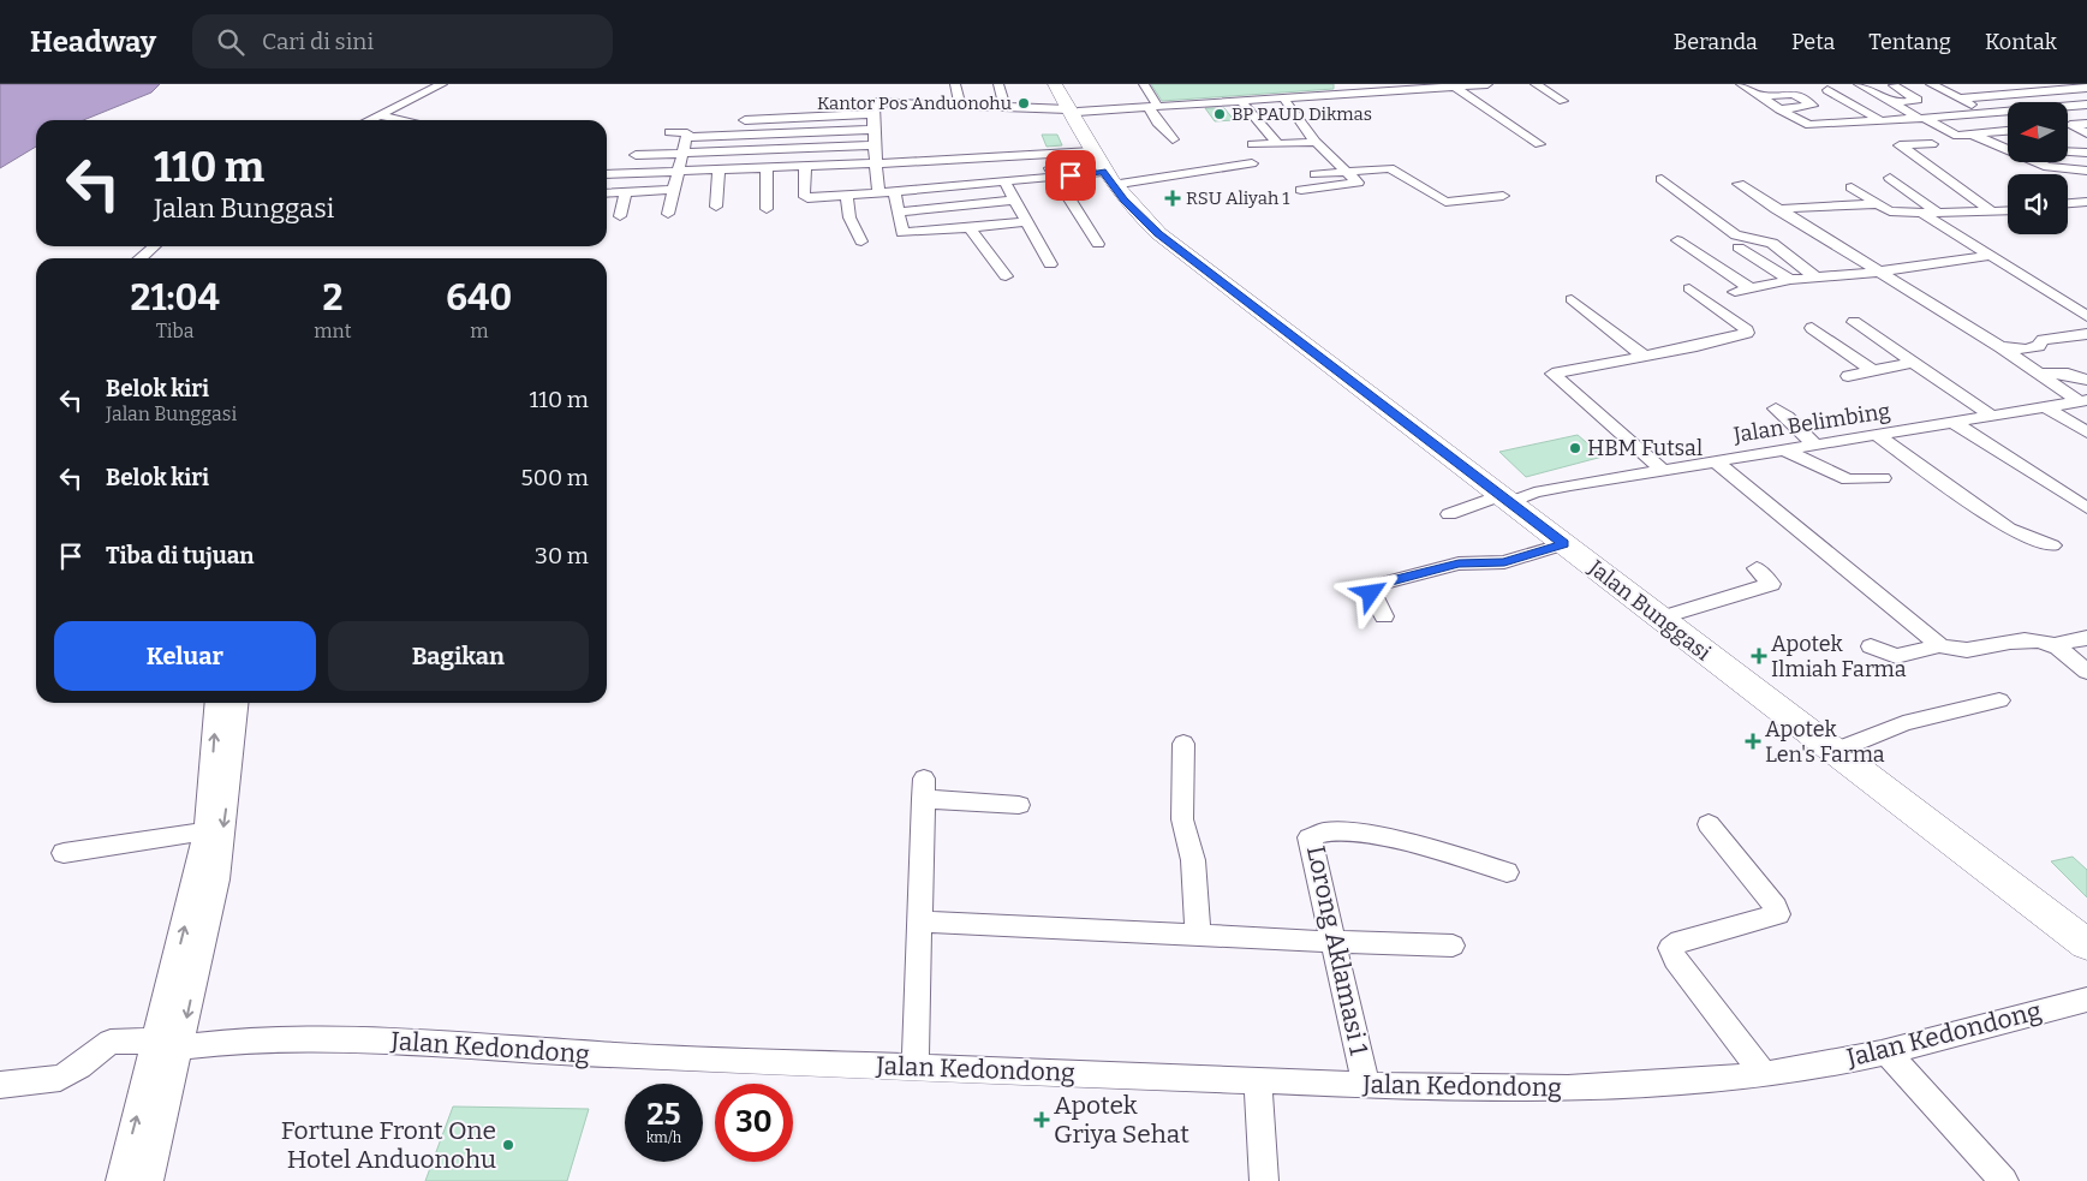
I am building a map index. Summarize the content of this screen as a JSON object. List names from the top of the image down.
{
  "streets": {
    "highway": ["Jalan Bunggasi"],
    "street": ["Jalan Belimbing", "Lorong Aklamasi 1", "Jalan Kedondong"]
  },
  "crossings": [
    ["Jalan Belimbing", "Jalan Bunggasi"],
    ["Lorong Aklamasi 1", "Jalan Kedondong"]
  ],
  "places": {
    "other": [
      "Kantor Pos Anduonohu",
      "BP PAUD Dikmas",
      "HBM Futsal",
      "Fortune Front One Hotel Anduonohu"
    ],
    "health": [
      "RSU Aliyah 1",
      "Apotek Ilmiah Farma",
      "Apotek Len's Farma",
      "Apotek Griya Sehat"
    ]
  },
  "north": "left",
  "page": {
    "header": "Headway",
    "search": "Cari di sini",
    "nav": [
      "Beranda",
      "Peta",
      "Tentang",
      "Kontak"
    ],
    "turn": ["110 m", "Jalan Bunggasi"],
    "eta": [
      "21:04",
      "Tiba",
      "2",
      "mnt",
      "640",
      "m"
    ],
    "list": [
      {
        "name": "Belok kiri",
        "note": "Jalan Bunggasi",
        "value": "110 m"
      },
      {
        "name": "Belok kiri",
        "value": "500 m"
      },
      {
        "name": "Tiba di tujuan",
        "value": "30 m"
      }
    ],
    "buttons": ["Keluar", "Bagikan"],
    "speed": "25 km/h",
    "limit": "30"
  }
}
